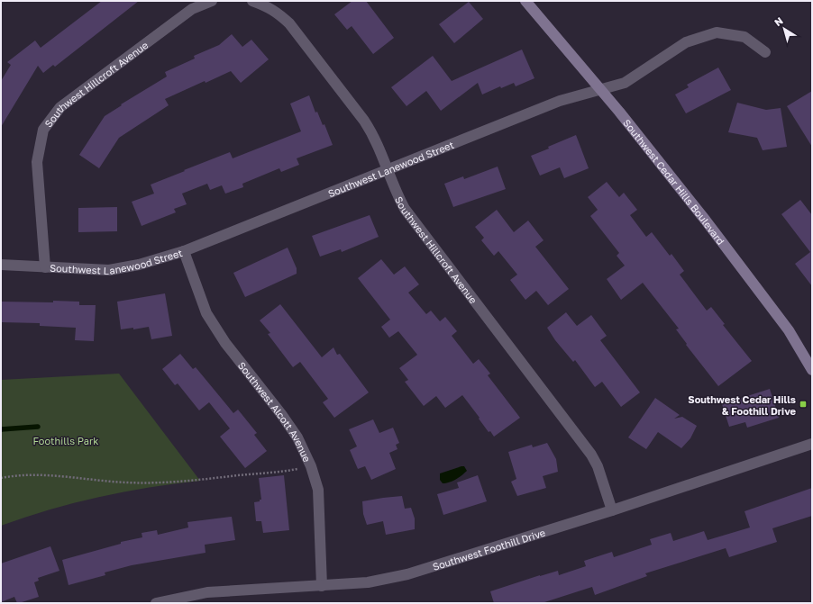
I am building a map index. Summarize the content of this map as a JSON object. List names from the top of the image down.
{
  "streets": {
    "main road": ["Southwest Cedar Hills Boulevard"],
    "street": [
      "Southwest Hillcroft Avenue",
      "Southwest Lanewood Street",
      "Southwest Alcott Avenue",
      "Southwest Foothill Drive"
    ]
  },
  "crossings": [
    ["Southwest Hillcroft Avenue", "Southwest Lanewood Street"],
    ["Southwest Hillcroft Avenue", "Southwest Foothill Drive"],
    ["Southwest Lanewood Street", "Southwest Cedar Hills Boulevard"],
    ["Southwest Lanewood Street", "Southwest Alcott Avenue"],
    ["Southwest Alcott Avenue", "Southwest Foothill Drive"]
  ],
  "parks": ["Foothills Park"],
  "places": {
    "transit": ["Southwest Cedar Hills & Foothill Drive"]
  },
  "north": "top left"
}
